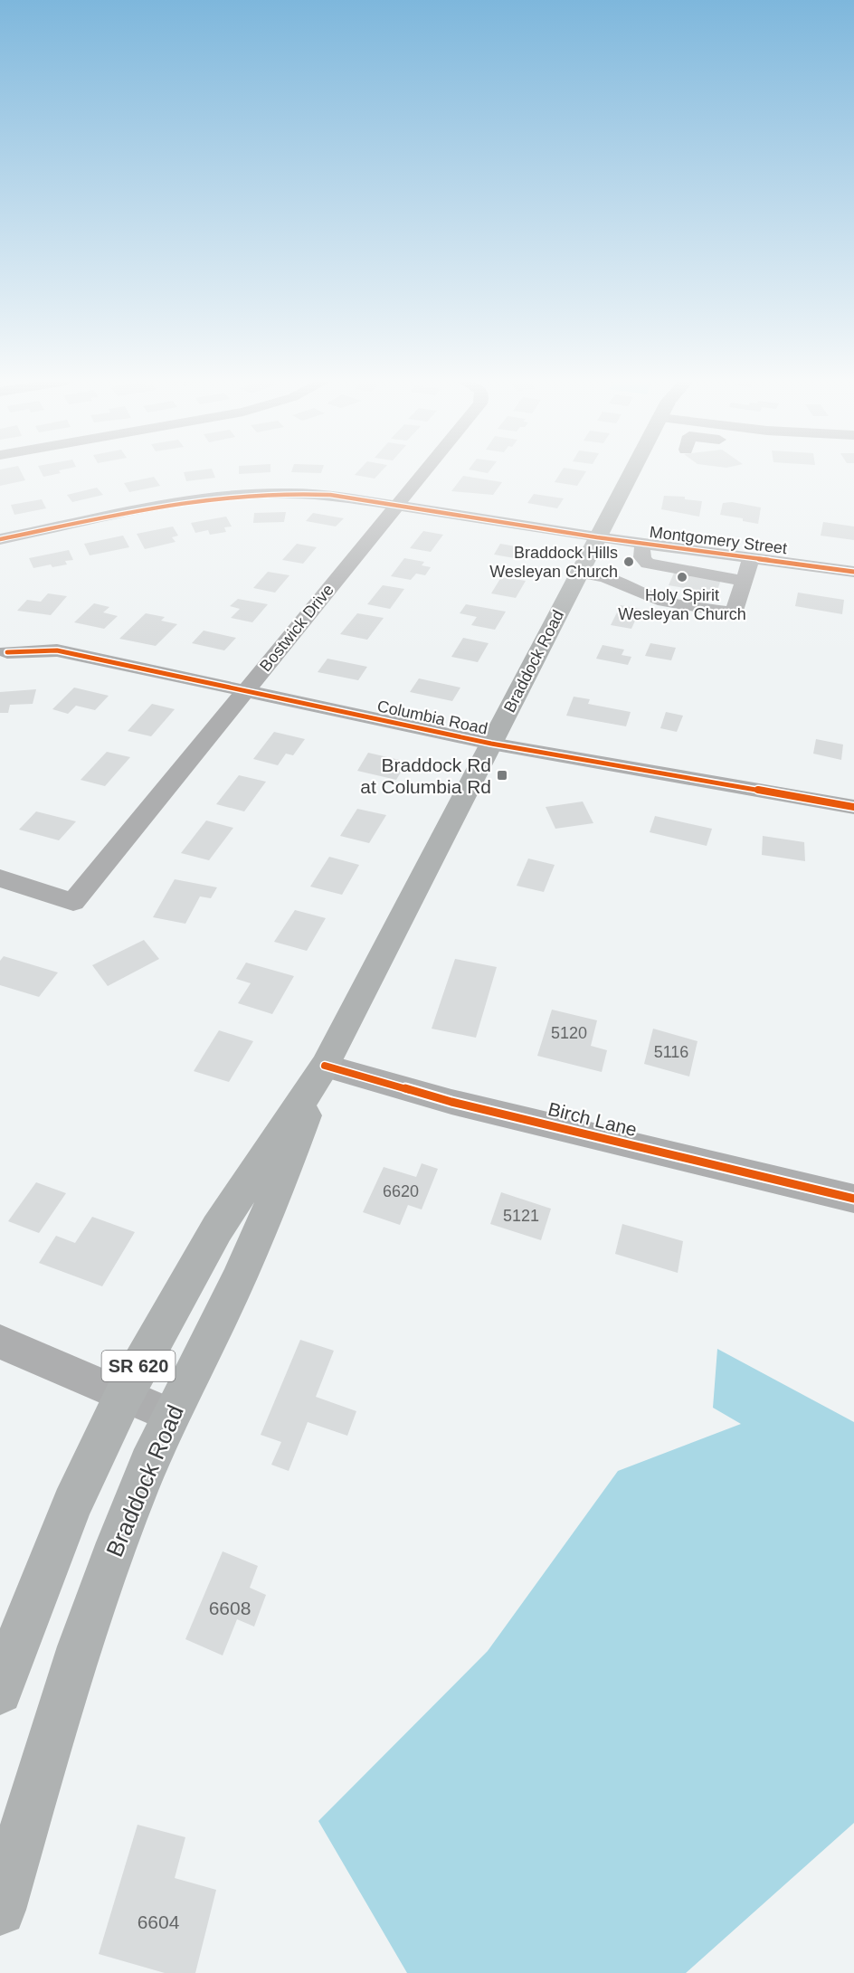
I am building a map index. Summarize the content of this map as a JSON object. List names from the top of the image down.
{
  "streets": {
    "main road": ["Braddock Road", "SR 620"],
    "street": [
      "Montgomery Street",
      "Bostwick Drive",
      "Columbia Road",
      "Birch Lane"
    ]
  },
  "crossings": [
    ["Montgomery Street", "Bostwick Drive"],
    ["Montgomery Street", "Braddock Road"],
    ["Bostwick Drive", "Columbia Road"],
    ["Braddock Road", "Columbia Road"],
    ["Braddock Road", "Birch Lane"]
  ],
  "places": {
    "other": ["Braddock Hills Wesleyan Church", "Holy Spirit Wesleyan Church"],
    "transit": ["Braddock Rd at Columbia Rd"]
  },
  "house_numbers": [
    "5120",
    "5116",
    "6620",
    "5121",
    "6608",
    "6604"
  ]
}
